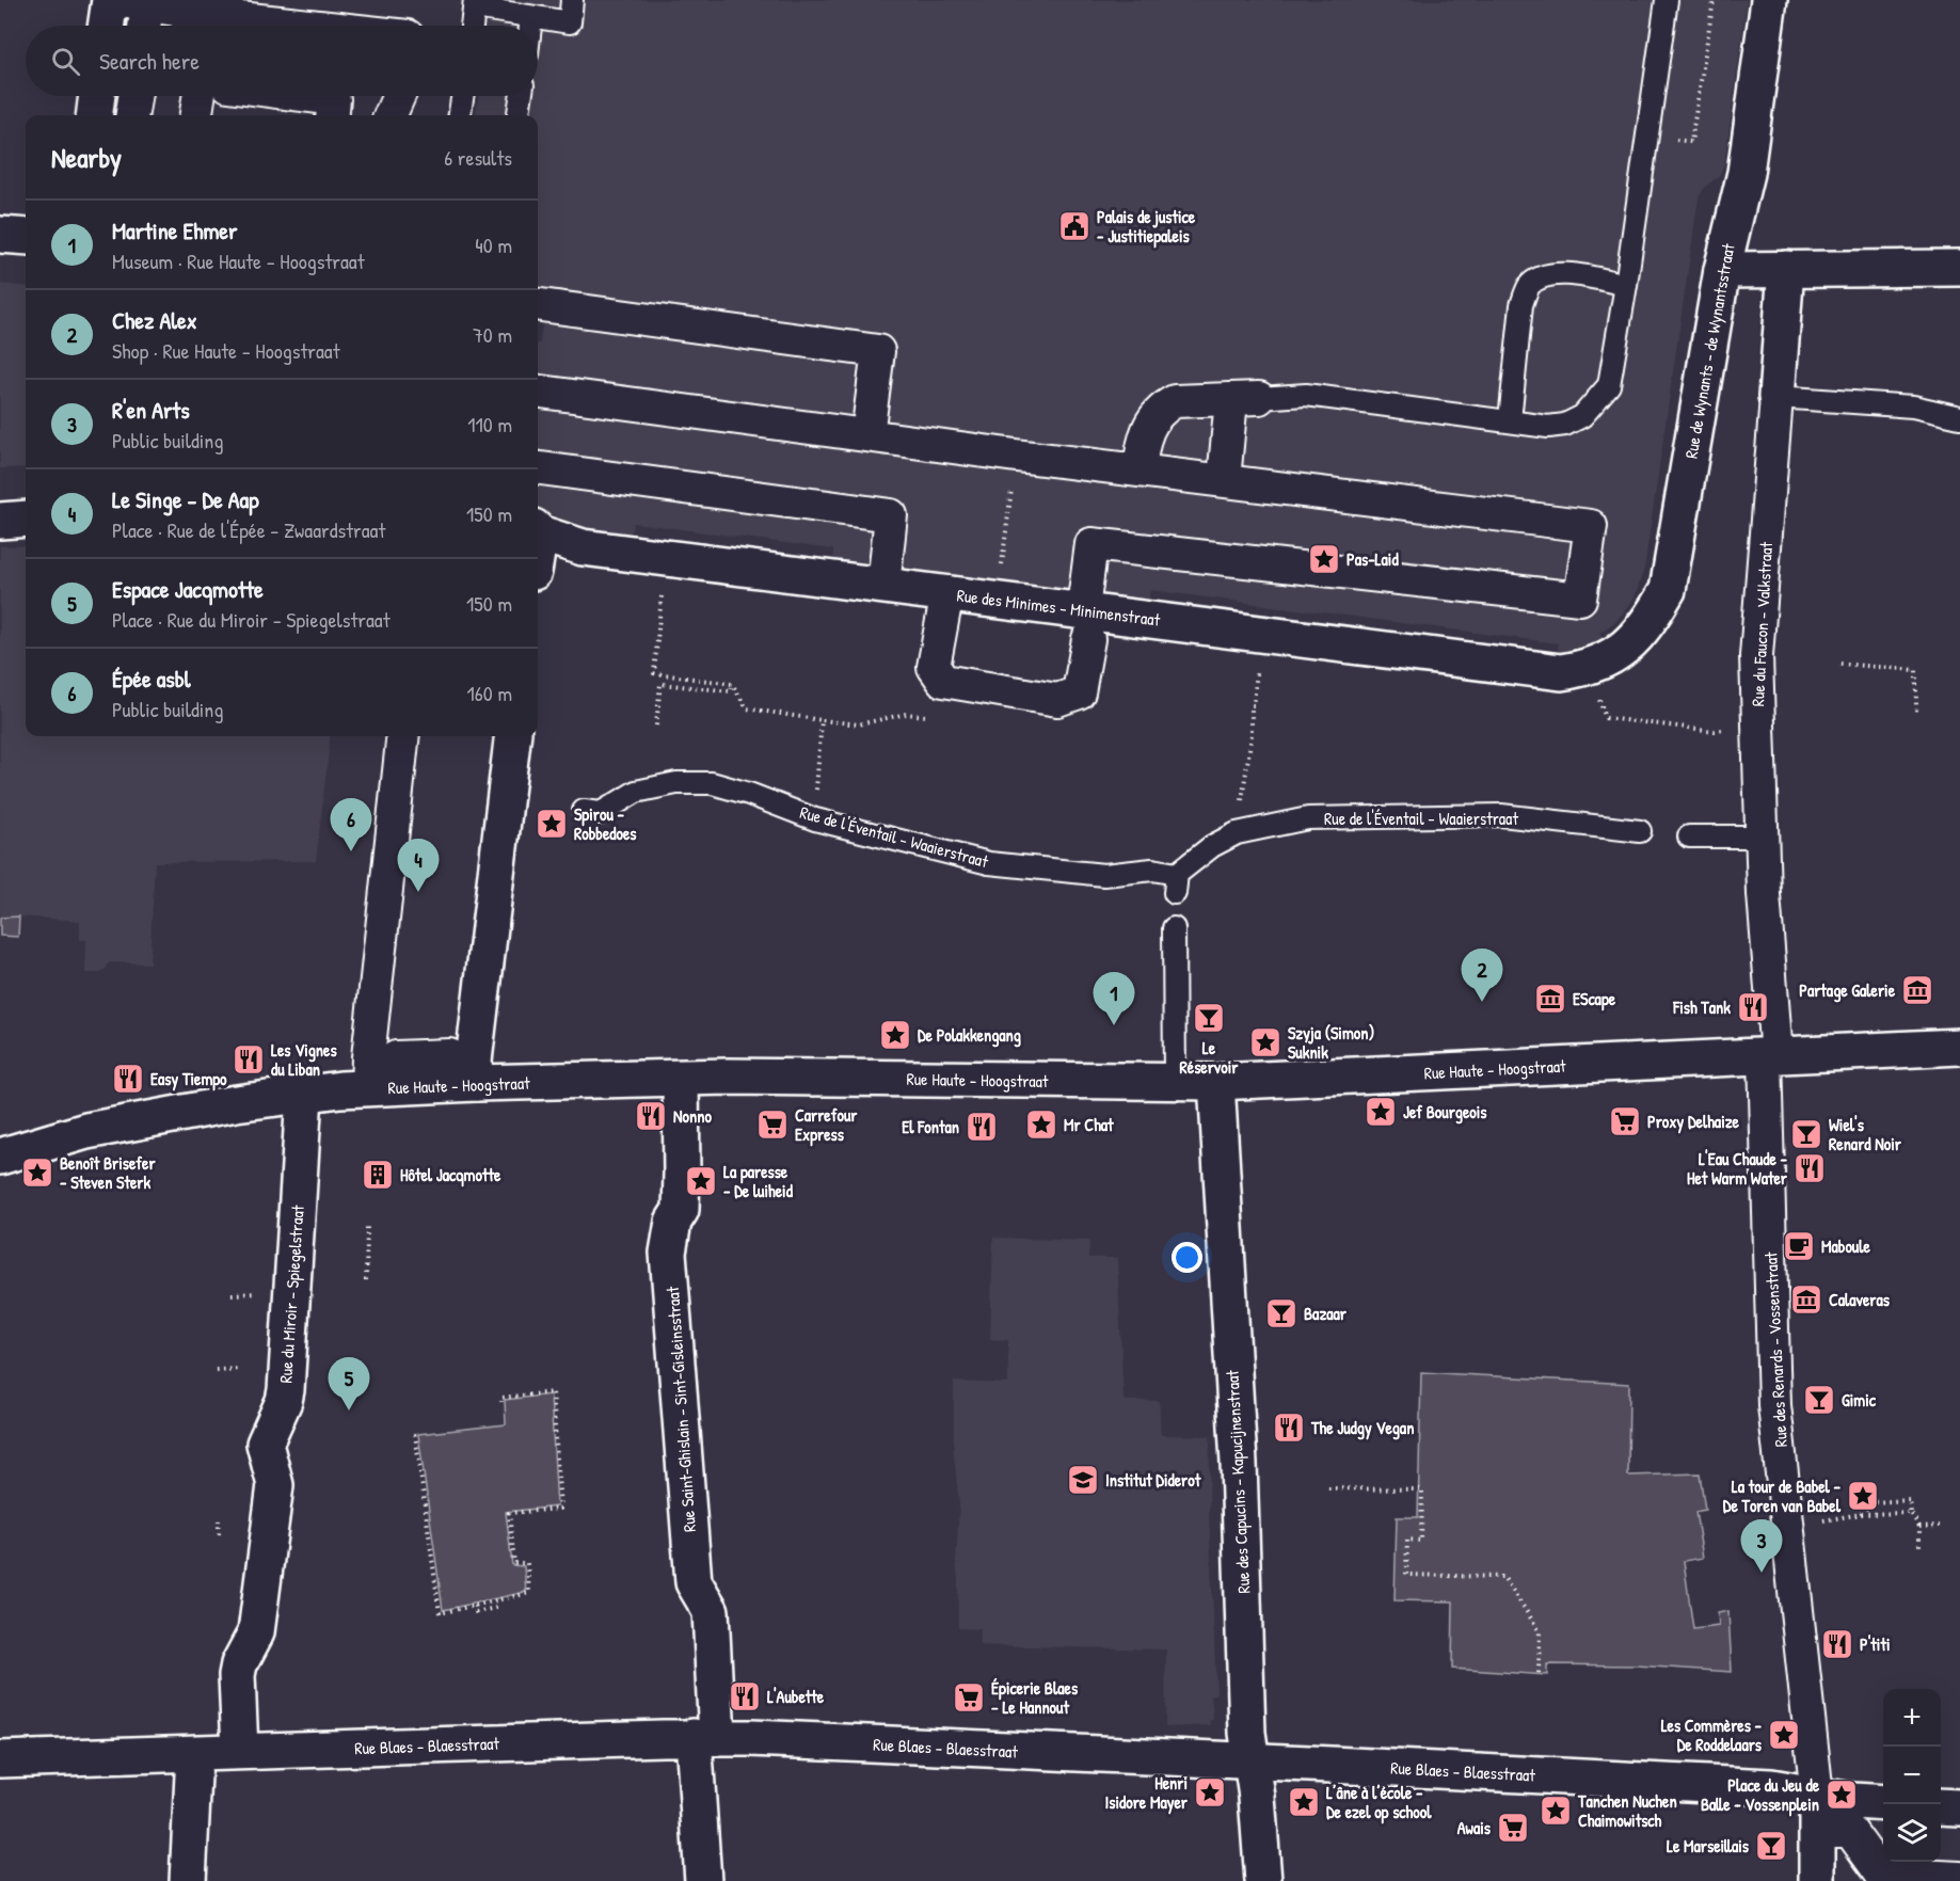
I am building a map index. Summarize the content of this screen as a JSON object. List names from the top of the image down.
{
  "streets": {
    "street": [
      "Rue de Wynants - de Wynantsstraat",
      "Rue des Minimes - Minimenstraat",
      "Rue du Faucon - Valkstraat",
      "Rue Haute - Hoogstraat",
      "Rue du Miroir - Spiegelstraat",
      "Rue des Renards - Vossenstraat",
      "Rue Saint-Ghislain - Sint-Gisleinsstraat",
      "Rue des Capucins - Kapucijnenstraat",
      "Rue Blaes - Blaesstraat"
    ],
    "lane": ["Rue de l'Éventail - Waaierstraat"]
  },
  "crossings": [
    ["Rue de Wynants - de Wynantsstraat", "Rue des Minimes - Minimenstraat"],
    ["Rue du Faucon - Valkstraat", "Rue Haute - Hoogstraat"],
    ["Rue du Faucon - Valkstraat", "Rue des Renards - Vossenstraat"],
    ["Rue Haute - Hoogstraat", "Rue du Miroir - Spiegelstraat"],
    ["Rue Haute - Hoogstraat", "Rue des Renards - Vossenstraat"],
    ["Rue Haute - Hoogstraat", "Rue Saint-Ghislain - Sint-Gisleinsstraat"],
    ["Rue Haute - Hoogstraat", "Rue des Capucins - Kapucijnenstraat"],
    ["Rue du Miroir - Spiegelstraat", "Rue Blaes - Blaesstraat"],
    ["Rue des Renards - Vossenstraat", "Rue Blaes - Blaesstraat"],
    ["Rue Saint-Ghislain - Sint-Gisleinsstraat", "Rue Blaes - Blaesstraat"],
    ["Rue des Capucins - Kapucijnenstraat", "Rue Blaes - Blaesstraat"]
  ],
  "places": {
    "public building": ["Palais de justice - Justitiepaleis"],
    "place": [
      "Pas-Laid",
      "Spirou - Robbedoes",
      "De Polakkengang",
      "Szyja (Simon) Suknik",
      "Jef Bourgeois",
      "Mr Chat",
      "Benoît Brisefer - Steven Sterk",
      "La paresse - De luiheid",
      "La tour de Babel - De Toren van Babel",
      "Les Commères - De Roddelaars",
      "Henri Isidore Mayer",
      "Place du Jeu de Balle - Vossenplein",
      "L’âne à l’école - De ezel op school",
      "Tanchen Nuchen Chaimowitsch"
    ],
    "museum": ["Partage Galerie", "EScape", "Calaveras"],
    "restaurant": [
      "Fish Tank",
      "Les Vignes du Liban",
      "Easy Tiempo",
      "Nonno",
      "El Fontan",
      "L'Eau Chaude - Het Warm Water",
      "The Judgy Vegan",
      "P'titi",
      "L'Aubette"
    ],
    "bar": [
      "Le Réservoir",
      "Wiel's Renard Noir",
      "Bazaar",
      "Gimic",
      "Le Marseillais"
    ],
    "supermarket": [
      "Proxy Delhaize",
      "Carrefour Express",
      "Épicerie Blaes – Le Hannout",
      "Awais"
    ],
    "building": ["Hôtel Jacqmotte"],
    "cafe": ["Maboule"],
    "school or university": ["Institut Diderot"]
  },
  "page": {
    "search": "Search here",
    "heading": ["Nearby", "6 results"],
    "list": [
      {
        "mark": "1",
        "name": "Martine Ehmer",
        "note": "Museum · Rue Haute - Hoogstraat",
        "value": "40 m"
      },
      {
        "mark": "2",
        "name": "Chez Alex",
        "note": "Shop · Rue Haute - Hoogstraat",
        "value": "70 m"
      },
      {
        "mark": "3",
        "name": "R'en Arts",
        "note": "Public building",
        "value": "110 m"
      },
      {
        "mark": "4",
        "name": "Le Singe - De Aap",
        "note": "Place · Rue de l'Épée - Zwaardstraat",
        "value": "150 m"
      },
      {
        "mark": "5",
        "name": "Espace Jacqmotte",
        "note": "Place · Rue du Miroir - Spiegelstraat",
        "value": "150 m"
      },
      {
        "mark": "6",
        "name": "Épée asbl",
        "note": "Public building",
        "value": "160 m"
      }
    ],
    "pins": [
      "6",
      "4",
      "2",
      "1",
      "5",
      "3"
    ],
    "map_buttons": ["+", "−"]
  }
}
